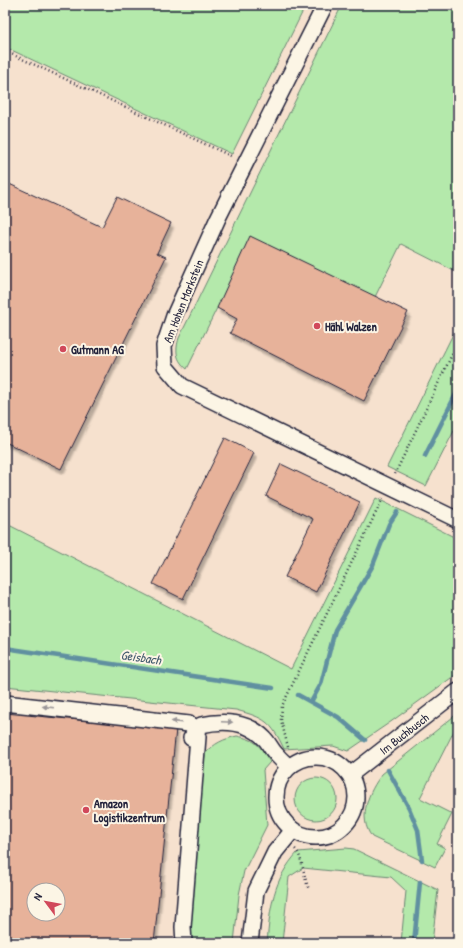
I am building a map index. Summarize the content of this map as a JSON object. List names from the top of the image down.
{
  "streets": {
    "street": ["Am Hohen Markstein", "Im Buchbusch"]
  },
  "water": ["Geisbach"],
  "places": ["Hähl Walzen", "Gutmann AG", "Amazon Logistikzentrum"],
  "north": "top left"
}
